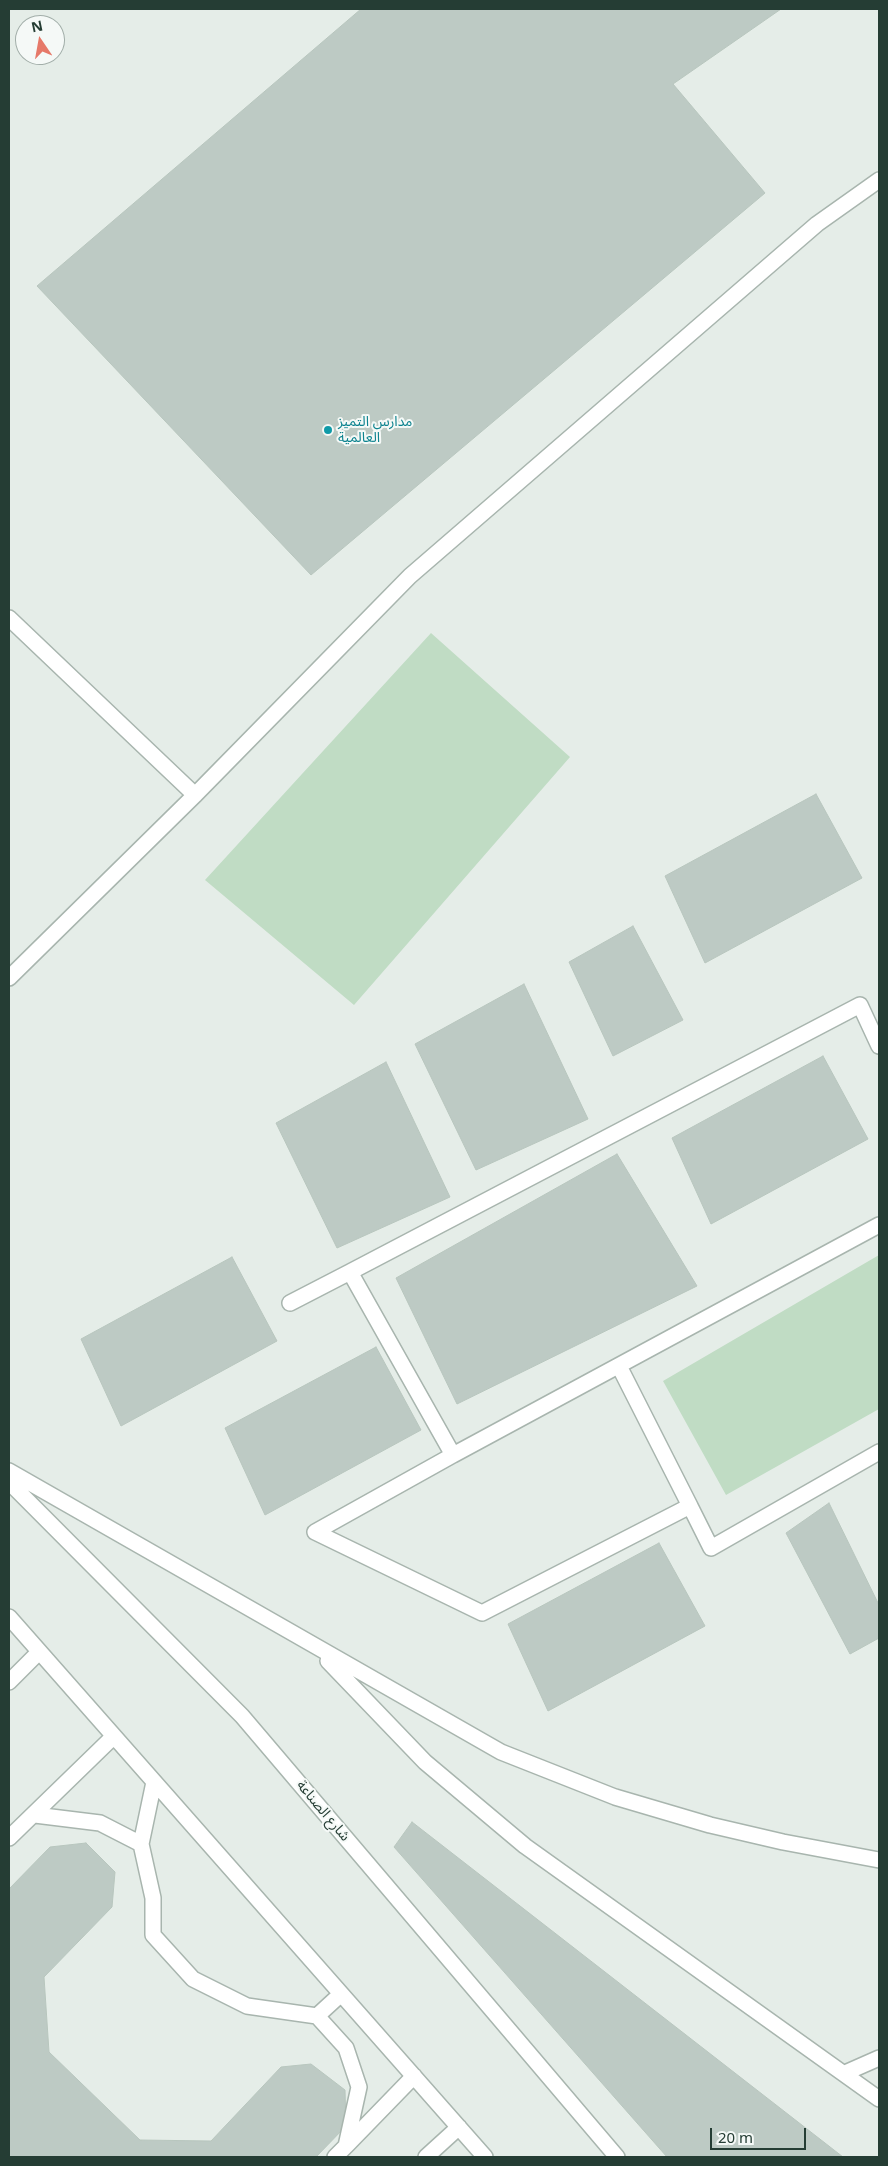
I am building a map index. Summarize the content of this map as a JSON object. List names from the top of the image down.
{
  "streets": {
    "street": ["شارع الصناعة"]
  },
  "places": ["مدارس التميز العالمية"],
  "scale_bar": "20 m",
  "north": "top"
}
